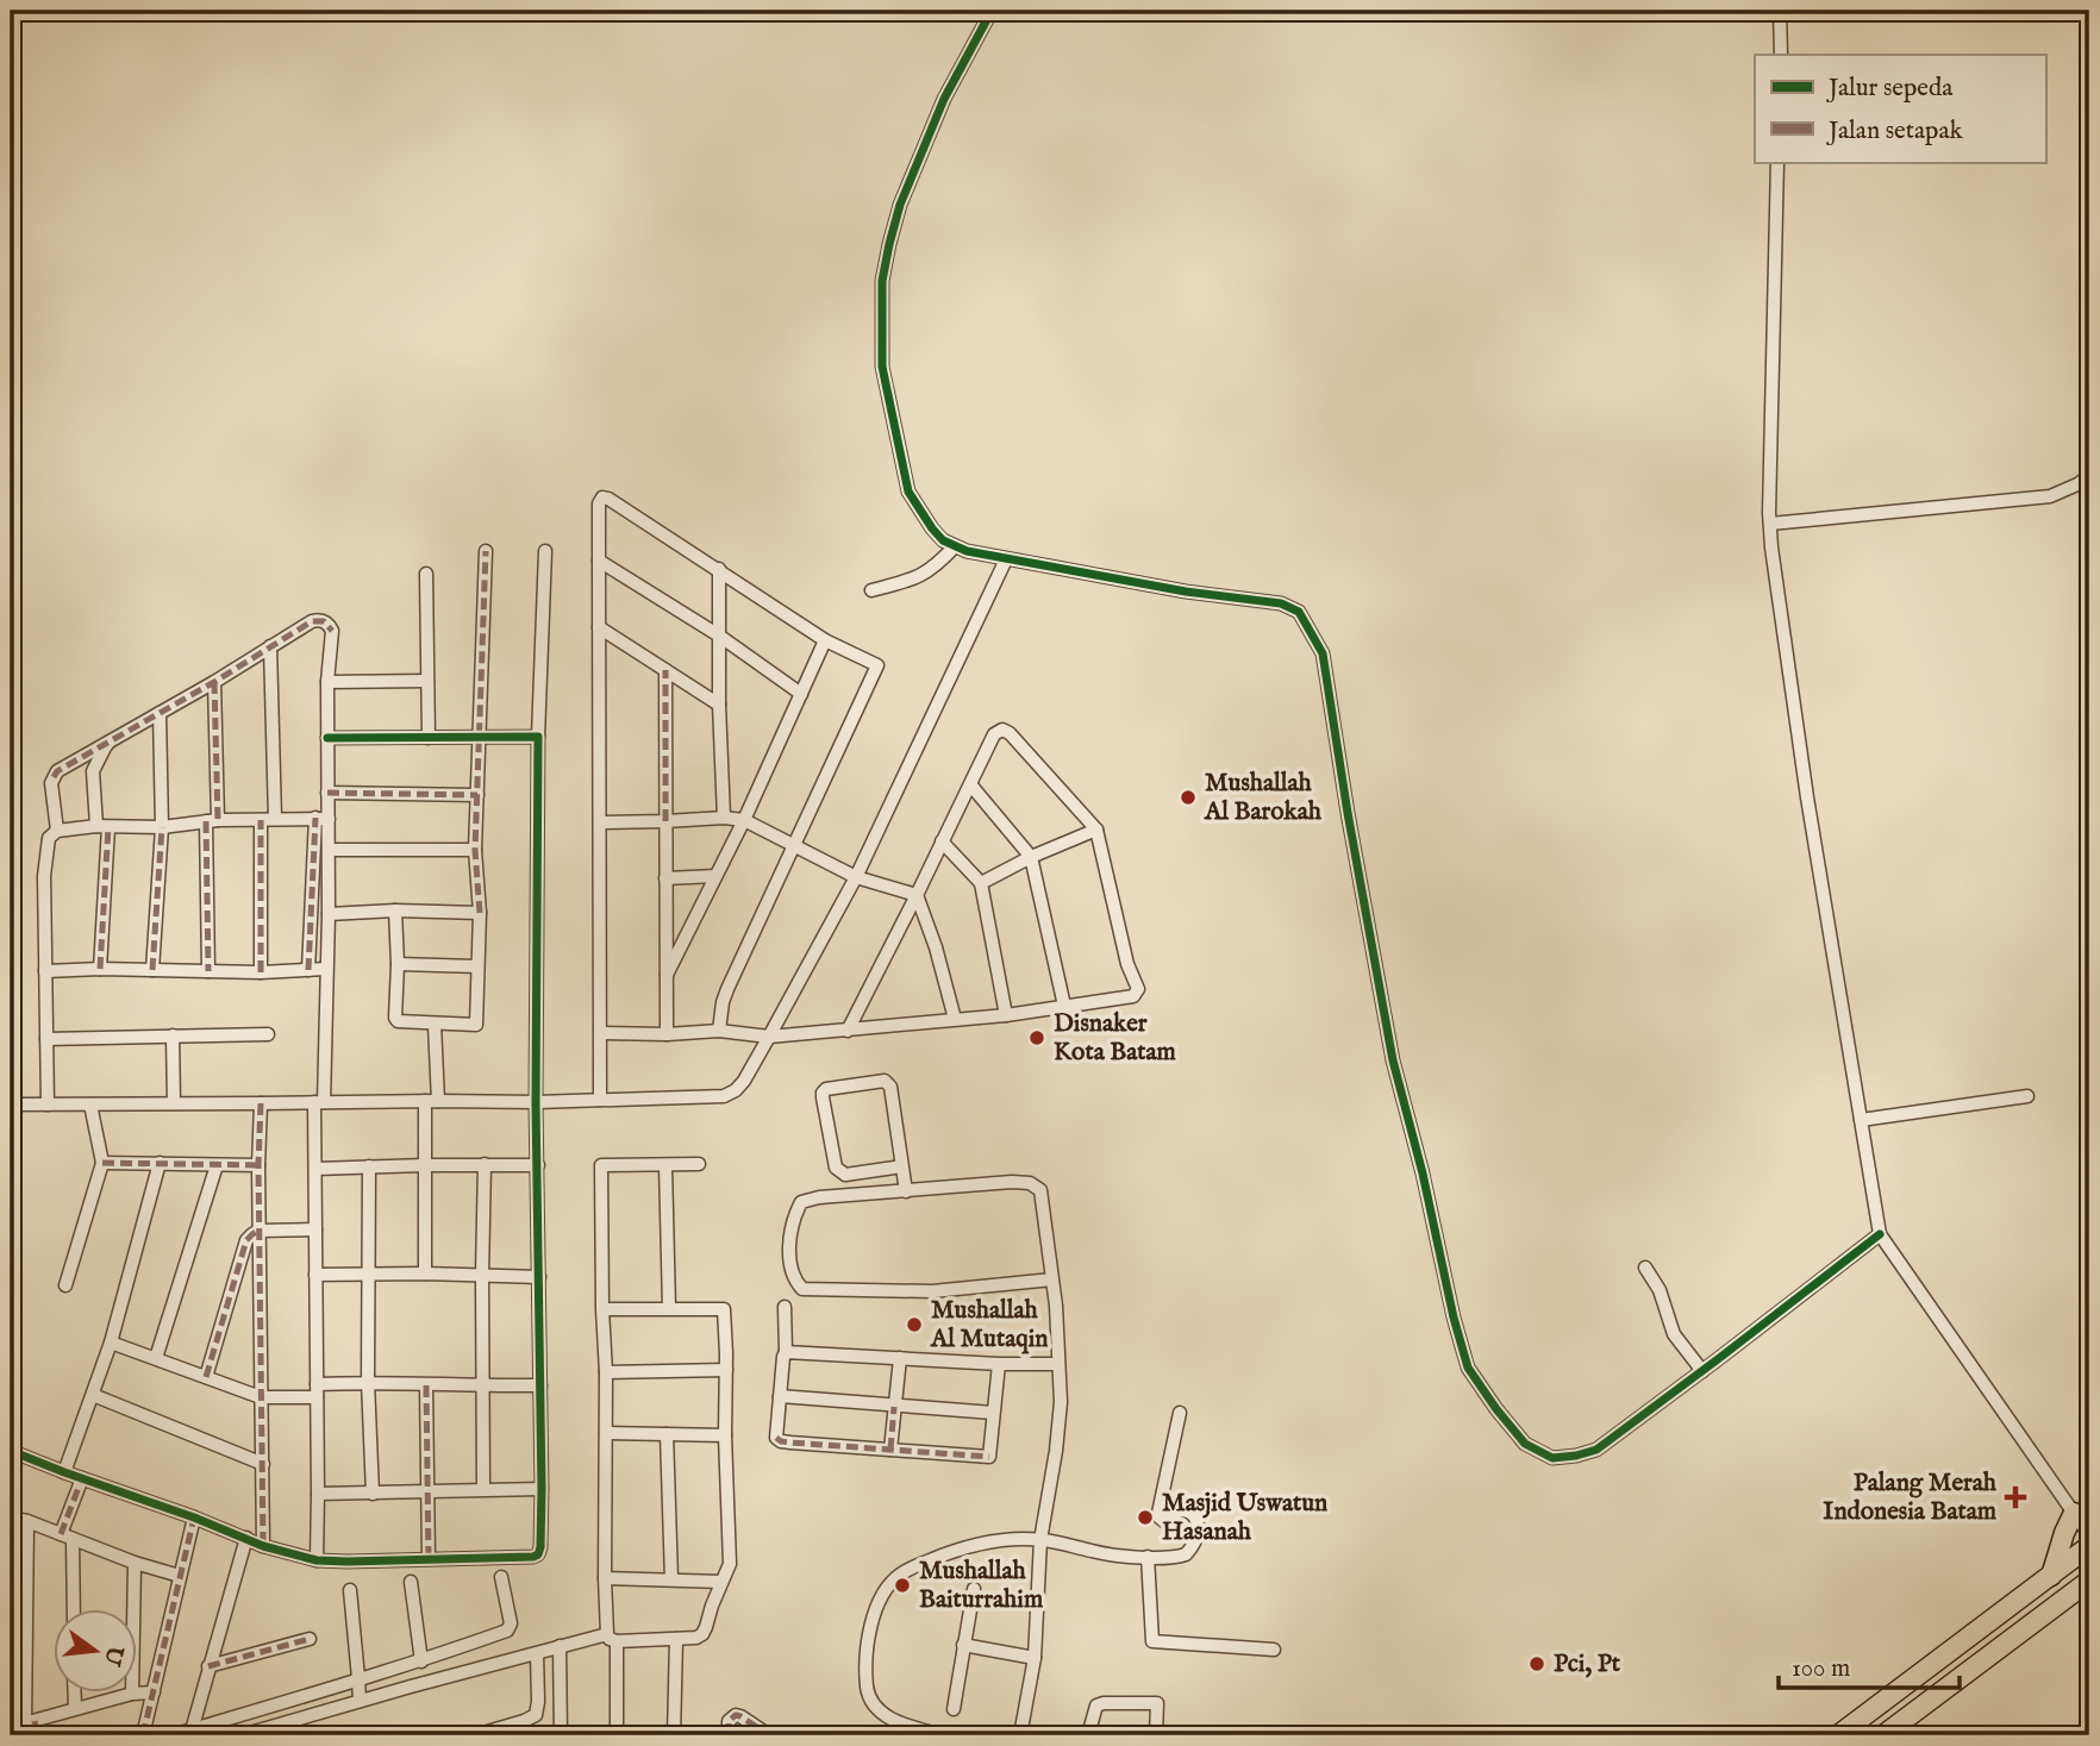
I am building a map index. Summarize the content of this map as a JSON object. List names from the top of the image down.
{
  "places": {
    "other": [
      "Mushallah Al Barokah",
      "Disnaker Kota Batam",
      "Mushallah Al Mutaqin",
      "Masjid Uswatun Hasanah",
      "Mushallah Baiturrahim",
      "Pci, Pt"
    ],
    "health": ["Palang Merah Indonesia Batam"]
  },
  "legend": ["Jalur sepeda", "Jalan setapak"],
  "scale_bar": "100 m",
  "north": "right"
}
